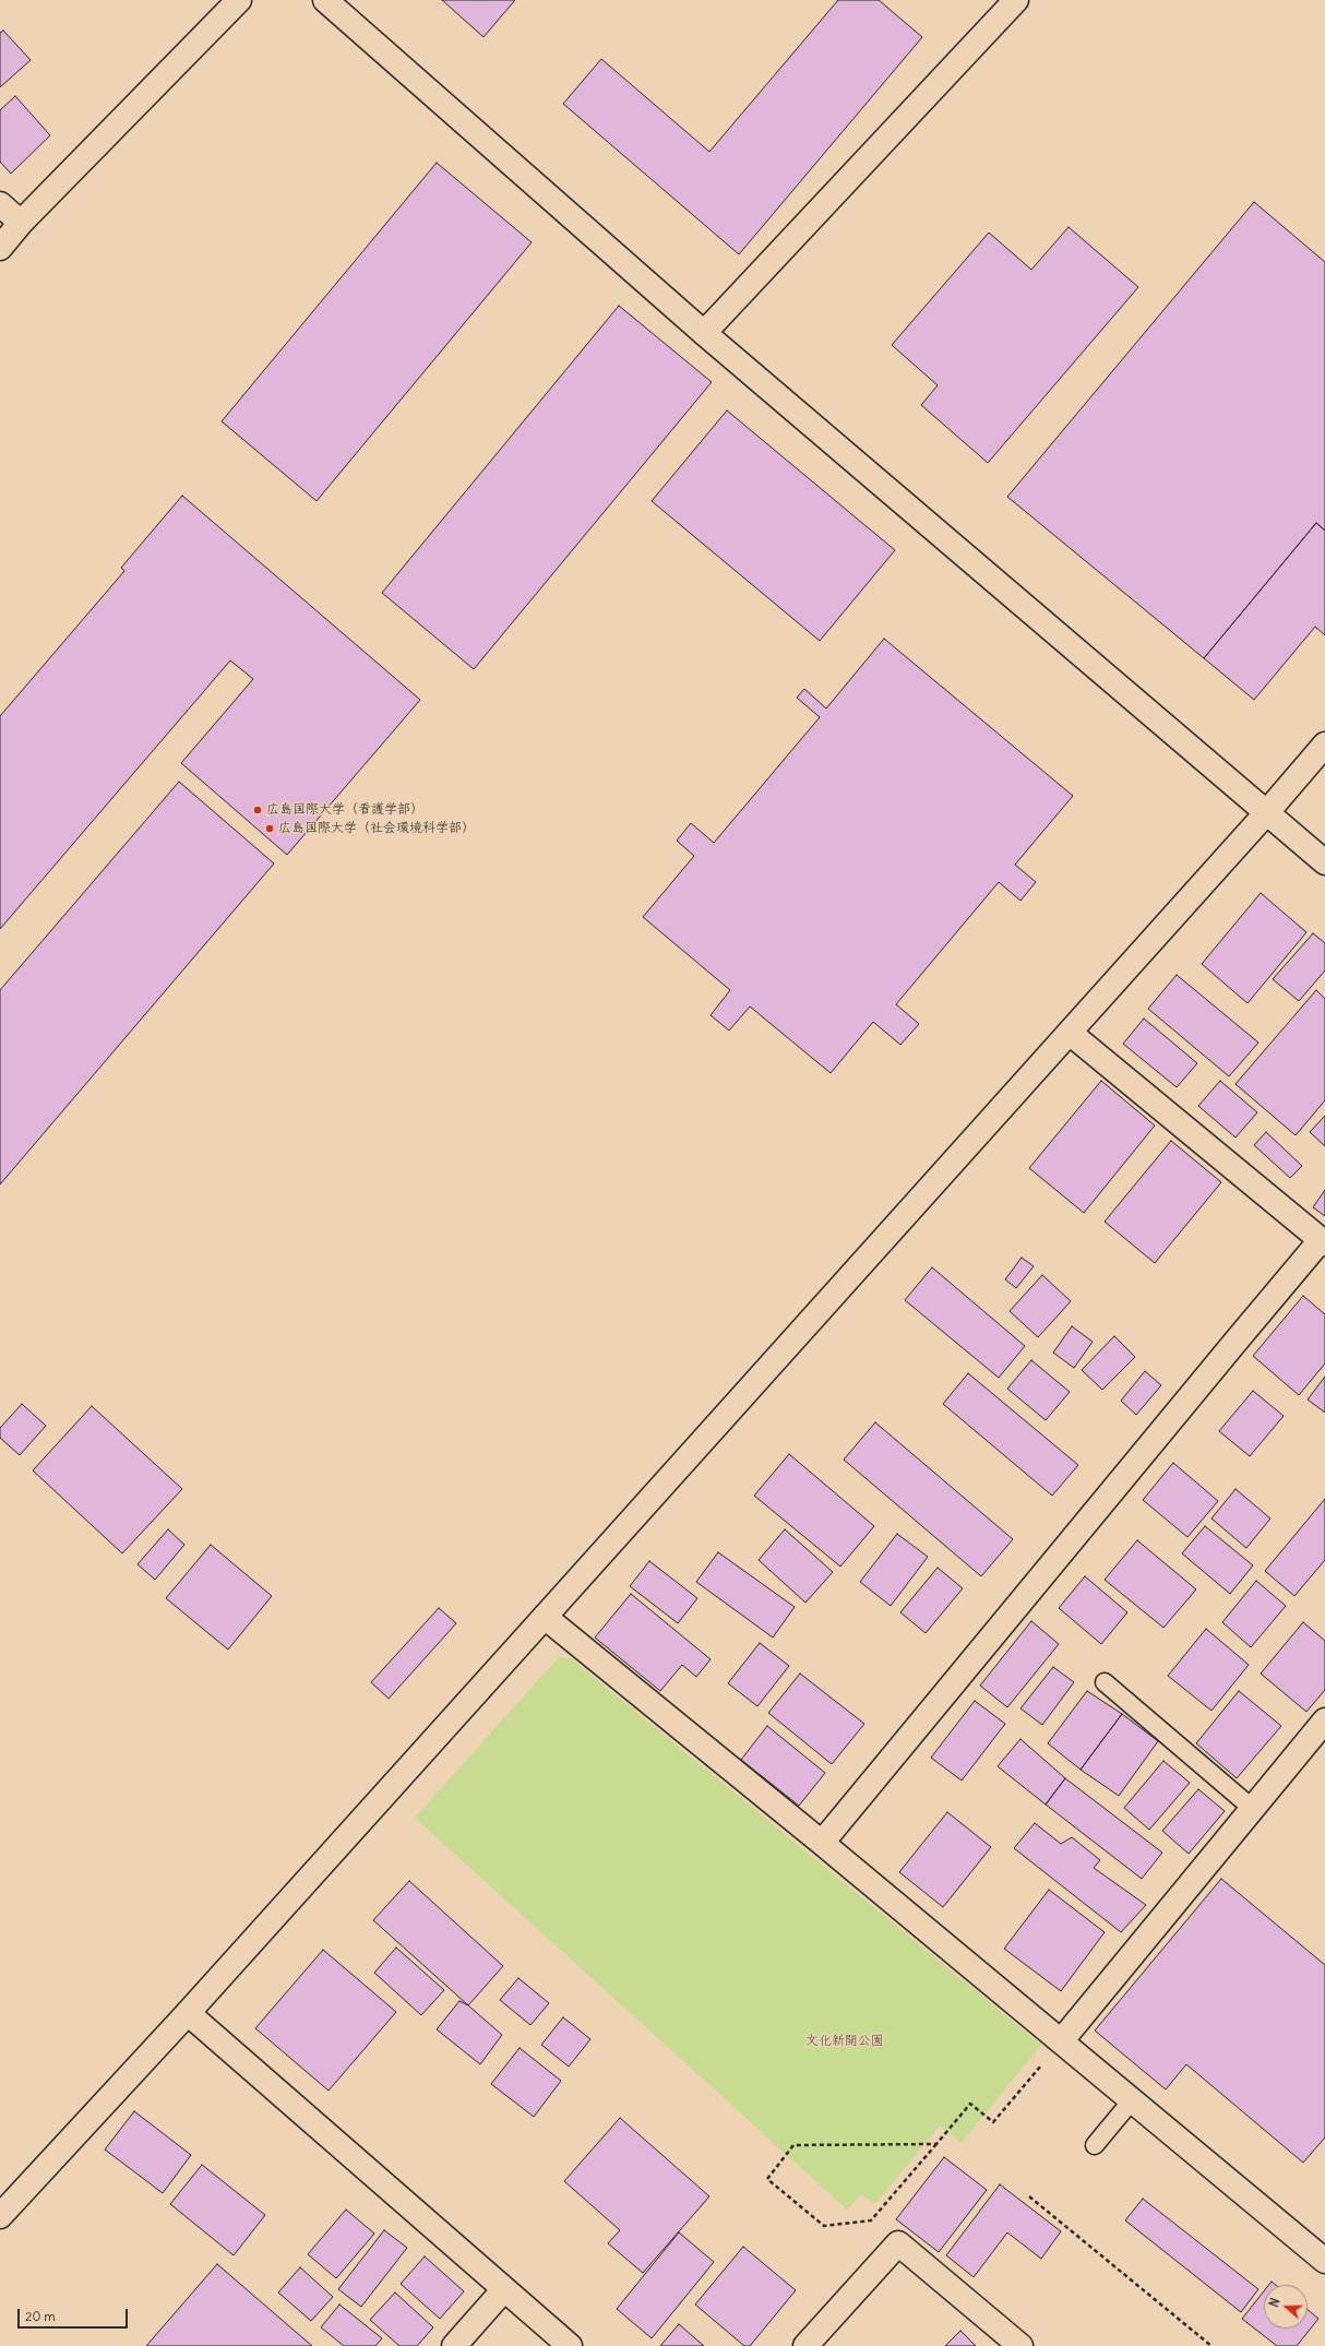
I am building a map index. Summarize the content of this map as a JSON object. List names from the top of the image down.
{
  "parks": ["文化新開公園"],
  "places": ["広島国際大学（看護学部）", "広島国際大学（社会環境科学部）"],
  "scale_bar": "20 m",
  "north": "left"
}
